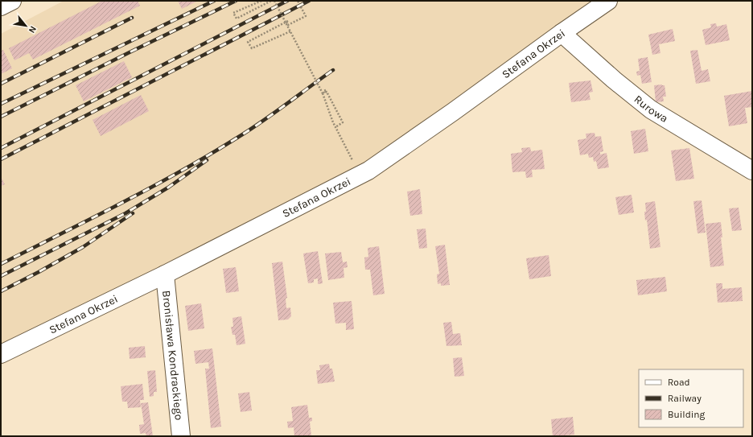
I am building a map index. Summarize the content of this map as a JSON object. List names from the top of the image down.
{
  "streets": {
    "street": ["Stefana Okrzei", "Rurowa", "Bronisława Kondrackiego"]
  },
  "crossings": [
    ["Stefana Okrzei", "Rurowa"],
    ["Stefana Okrzei", "Bronisława Kondrackiego"]
  ],
  "legend": ["Road", "Railway", "Building"],
  "north": "bottom right"
}
